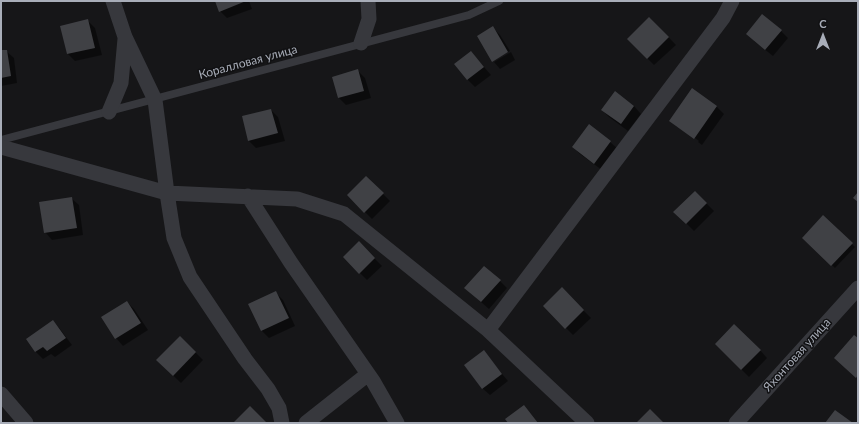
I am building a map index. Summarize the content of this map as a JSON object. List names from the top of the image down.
{
  "streets": {
    "street": ["Яхонтовая улица"],
    "lane": ["Коралловая улица"]
  },
  "north": "top"
}
